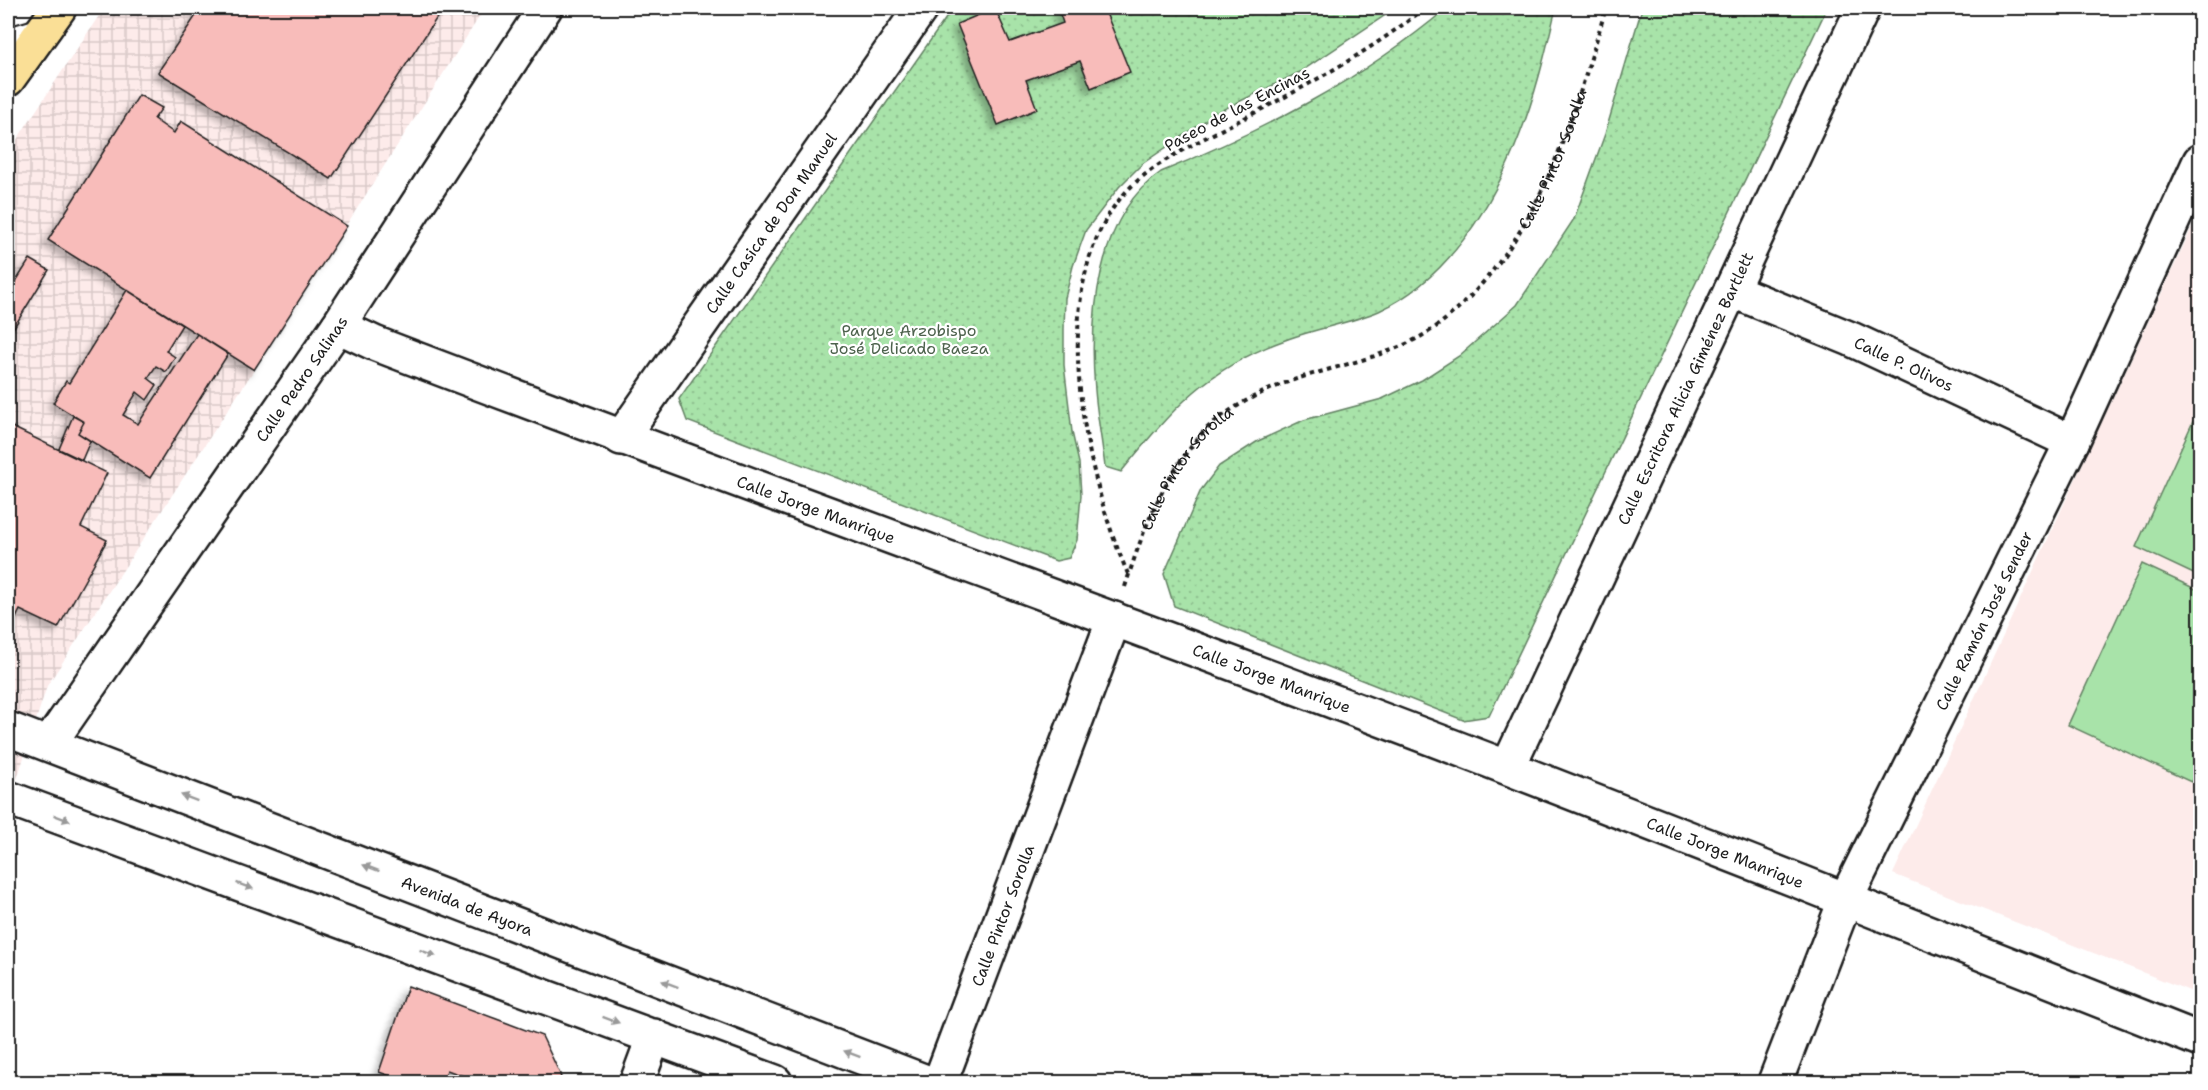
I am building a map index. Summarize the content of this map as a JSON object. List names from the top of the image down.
{
  "streets": {
    "street": [
      "Calle Pintor Sorolla",
      "Calle Casica de Don Manuel",
      "Calle P. Olivos",
      "Calle Pedro Salinas",
      "Calle Escritora Alicia Giménez Bartlett",
      "Calle Jorge Manrique",
      "Calle Ramón José Sender",
      "Avenida de Ayora"
    ],
    "path": ["Paseo de las Encinas"]
  },
  "crossings": [
    ["Paseo de las Encinas", "Calle Pintor Sorolla"],
    ["Calle Pintor Sorolla", "Calle Jorge Manrique"],
    ["Calle Casica de Don Manuel", "Calle Jorge Manrique"],
    ["Calle P. Olivos", "Calle Escritora Alicia Giménez Bartlett"],
    ["Calle P. Olivos", "Calle Ramón José Sender"],
    ["Calle Pedro Salinas", "Calle Jorge Manrique"],
    ["Calle Pedro Salinas", "Avenida de Ayora"],
    ["Calle Escritora Alicia Giménez Bartlett", "Calle Jorge Manrique"],
    ["Calle Jorge Manrique", "Calle Ramón José Sender"]
  ],
  "parks": ["Parque Arzobispo José Delicado Baeza"]
}
